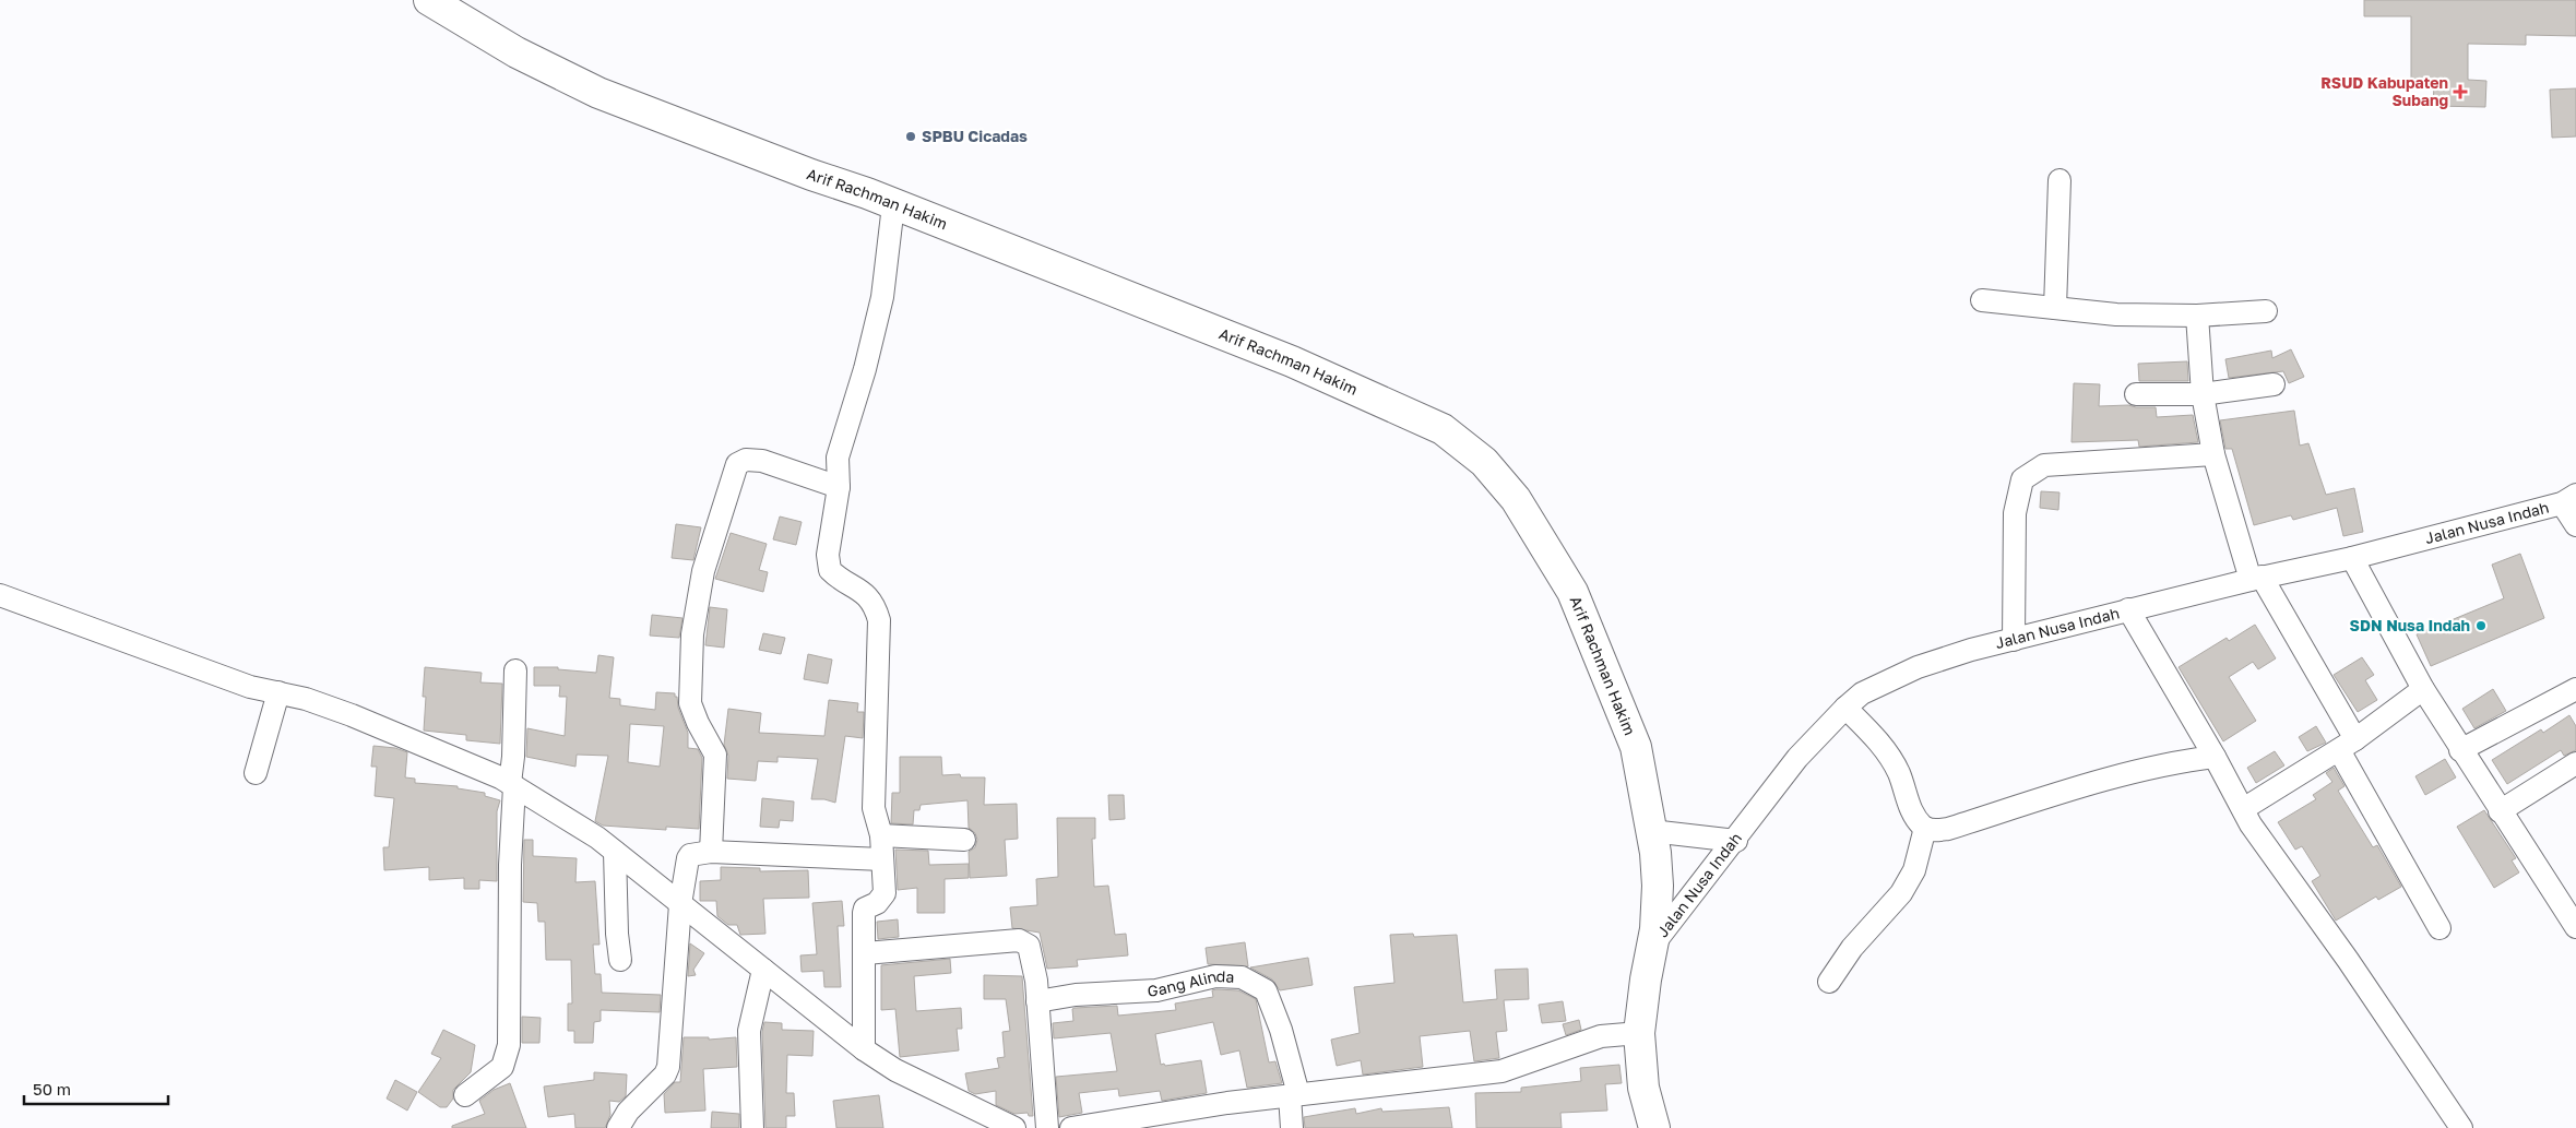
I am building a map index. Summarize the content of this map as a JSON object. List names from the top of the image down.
{
  "streets": {
    "main road": ["Arif Rachman Hakim"],
    "street": ["Jalan Nusa Indah", "Gang Alinda"]
  },
  "crossings": [
    ["Arif Rachman Hakim", "Jalan Nusa Indah"]
  ],
  "places": {
    "health": ["RSUD Kabupaten Subang"],
    "other": ["SPBU Cicadas", "SDN Nusa Indah"]
  },
  "scale_bar": "50 m"
}
